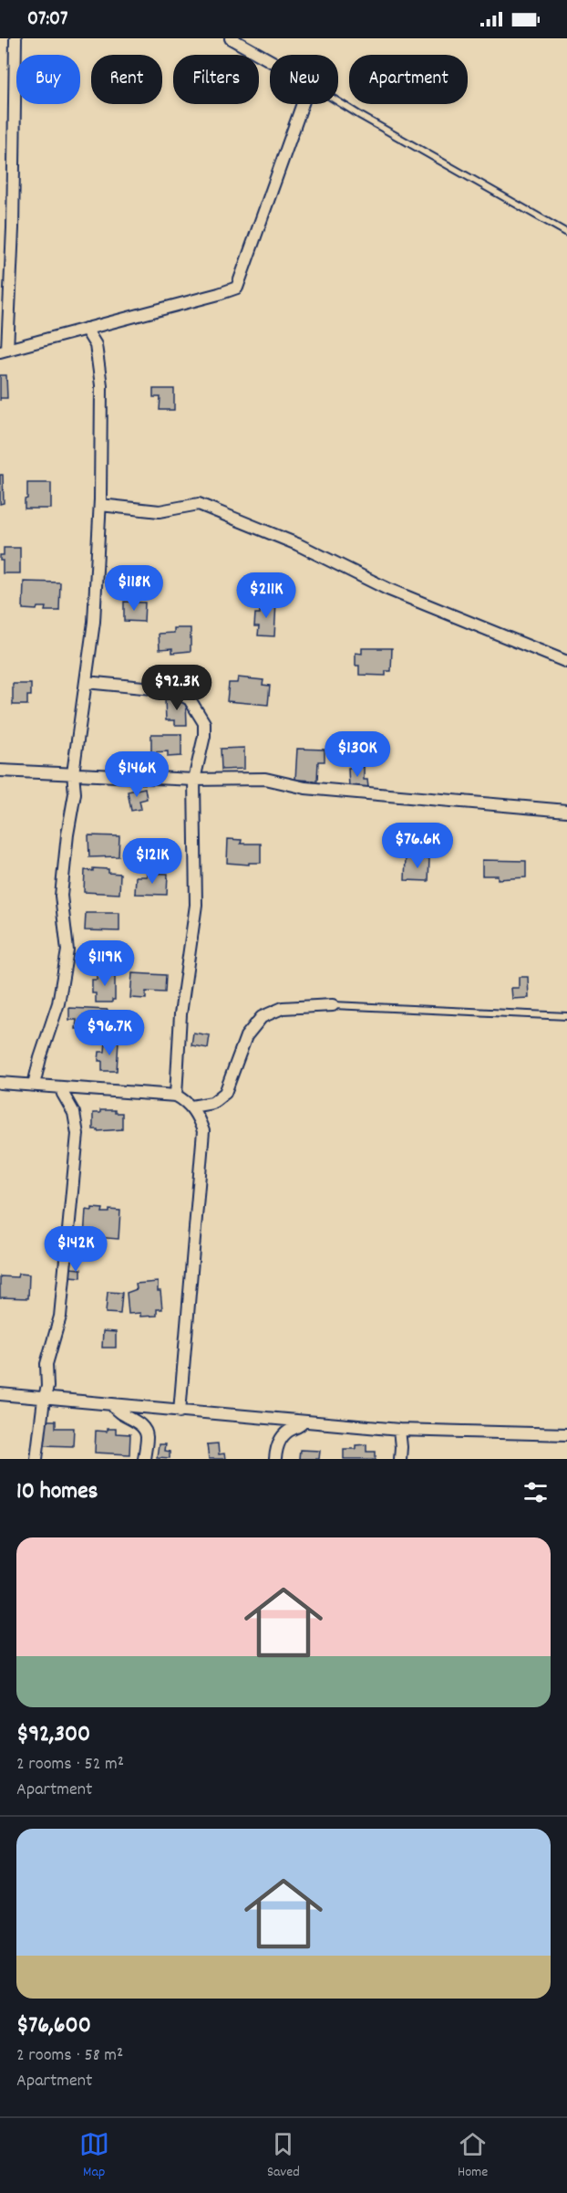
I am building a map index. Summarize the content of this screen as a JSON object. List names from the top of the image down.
{
  "page": {
    "status": "07:07",
    "chip": [
      "Buy",
      "Rent",
      "Filters",
      "New",
      "Apartment"
    ],
    "price": [
      "$118K",
      "$211K",
      "$92.3K",
      "$130K",
      "$146K",
      "$76.6K",
      "$121K",
      "$119K",
      "$96.7K",
      "$142K"
    ],
    "heading": "10 homes",
    "list": [
      {
        "name": "$92,300",
        "note": "2 rooms · 52 m² · Apartment"
      },
      {
        "name": "$76,600",
        "note": "2 rooms · 58 m² · Apartment"
      }
    ],
    "tabs": ["Map", "Saved", "Home"]
  }
}
